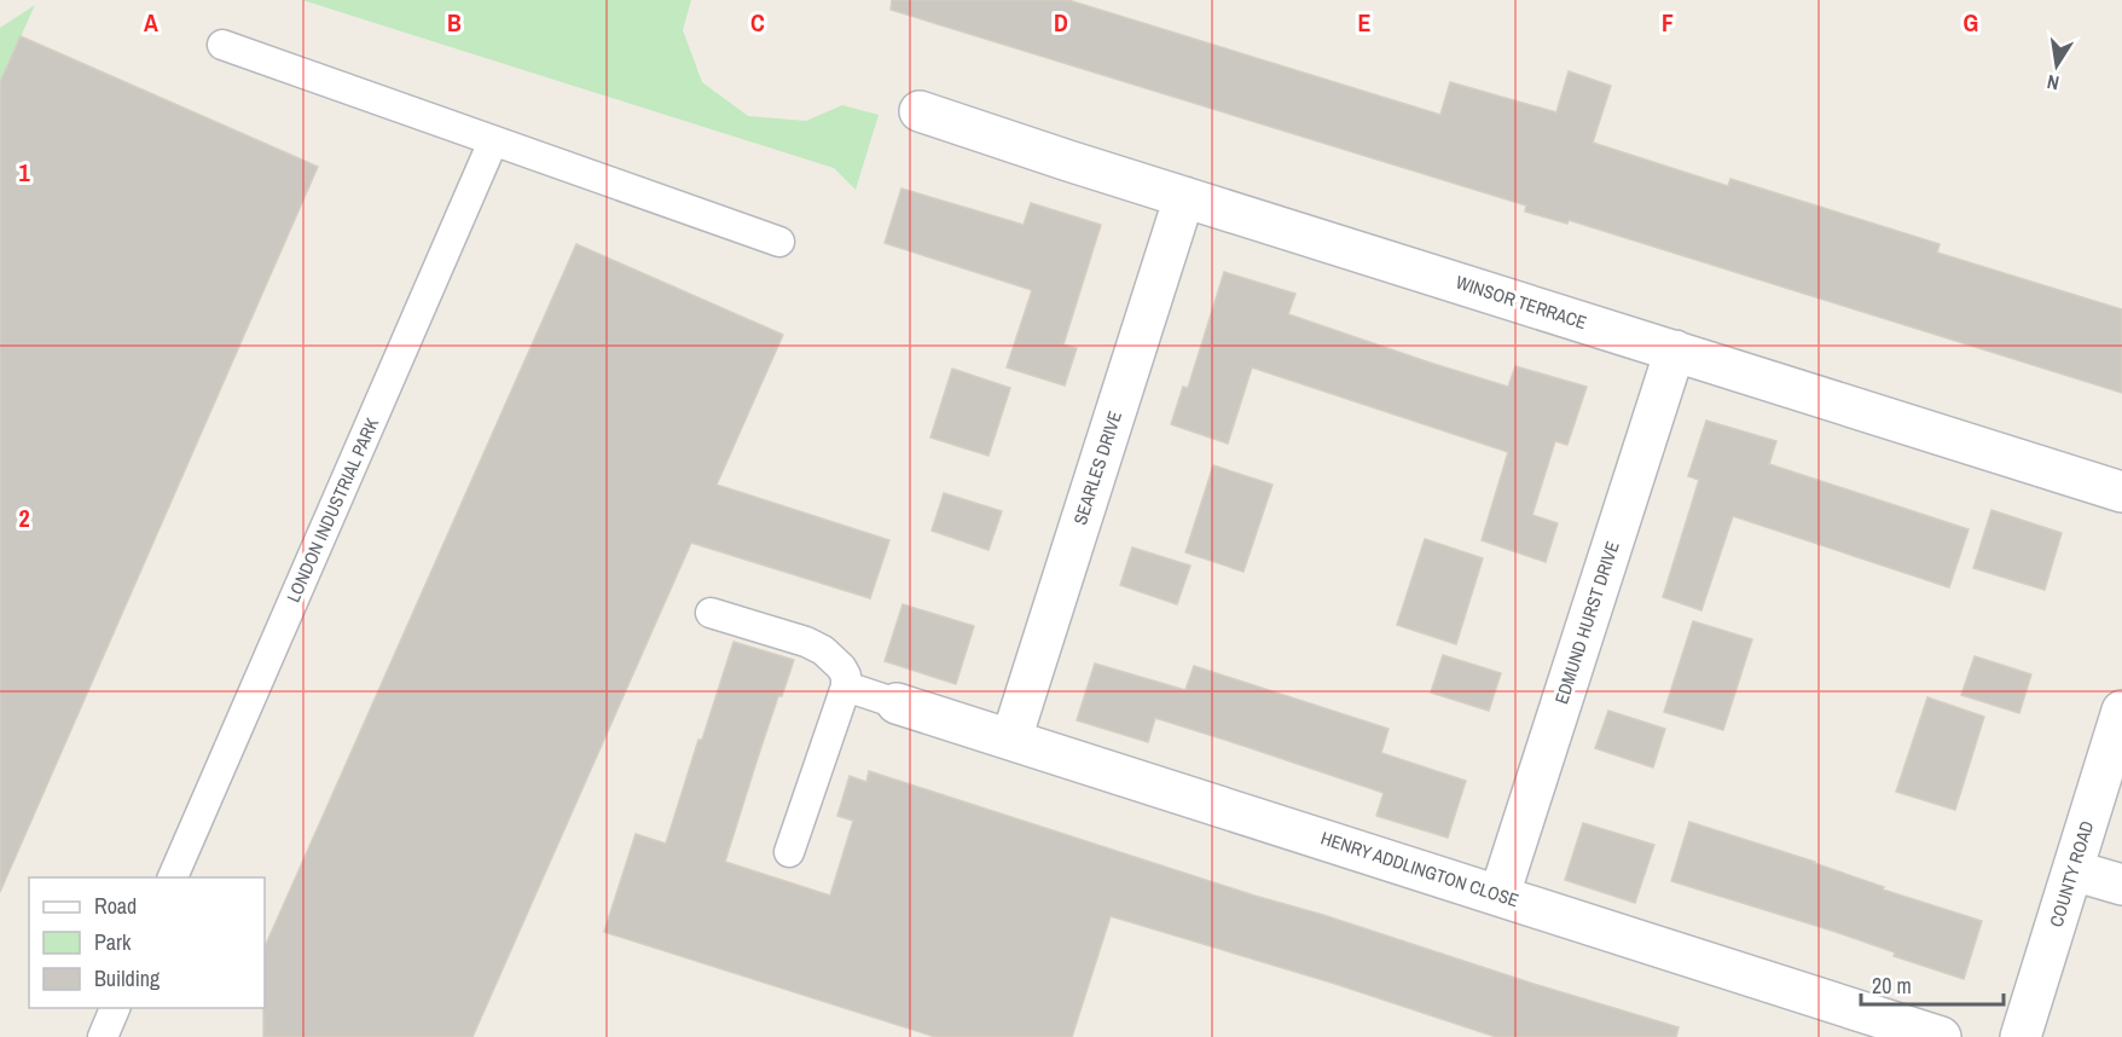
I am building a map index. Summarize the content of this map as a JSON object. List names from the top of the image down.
{
  "streets": {
    "street": [
      "WINSOR TERRACE",
      "SEARLES DRIVE",
      "EDMUND HURST DRIVE",
      "HENRY ADDLINGTON CLOSE",
      "COUNTY ROAD"
    ],
    "lane": ["LONDON INDUSTRIAL PARK"]
  },
  "crossings": [
    ["WINSOR TERRACE", "SEARLES DRIVE"],
    ["WINSOR TERRACE", "EDMUND HURST DRIVE"],
    ["SEARLES DRIVE", "HENRY ADDLINGTON CLOSE"],
    ["EDMUND HURST DRIVE", "HENRY ADDLINGTON CLOSE"]
  ],
  "legend": ["Road", "Park", "Building"],
  "scale_bar": "20 m",
  "north": "bottom",
  "grid": {
    "columns": [
      "A",
      "B",
      "C",
      "D",
      "E",
      "F",
      "G"
    ],
    "rows": ["1", "2"]
  }
}
